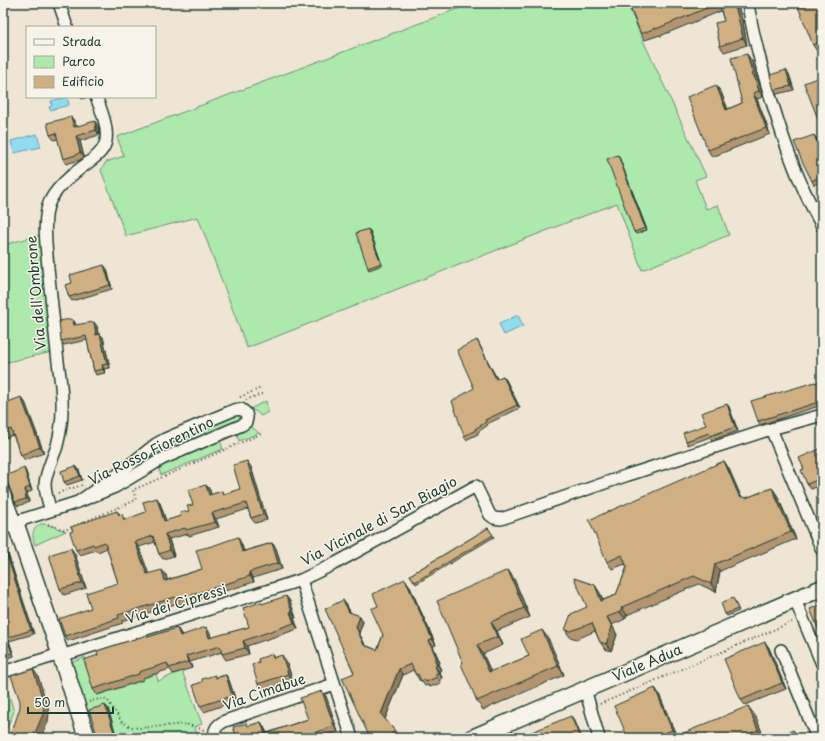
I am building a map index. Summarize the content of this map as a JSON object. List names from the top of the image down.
{
  "streets": {
    "main road": ["Viale Adua"],
    "street": [
      "Via dell'Ombrone",
      "Via Rosso Fiorentino",
      "Via Vicinale di San Biagio",
      "Via dei Cipressi",
      "Via Cimabue"
    ]
  },
  "crossings": [
    ["Via dell'Ombrone", "Via Rosso Fiorentino"],
    ["Via Vicinale di San Biagio", "Via dei Cipressi"],
    ["Via Vicinale di San Biagio", "Via Cimabue"]
  ],
  "legend": ["Strada", "Parco", "Edificio"],
  "scale_bar": "50 m"
}
